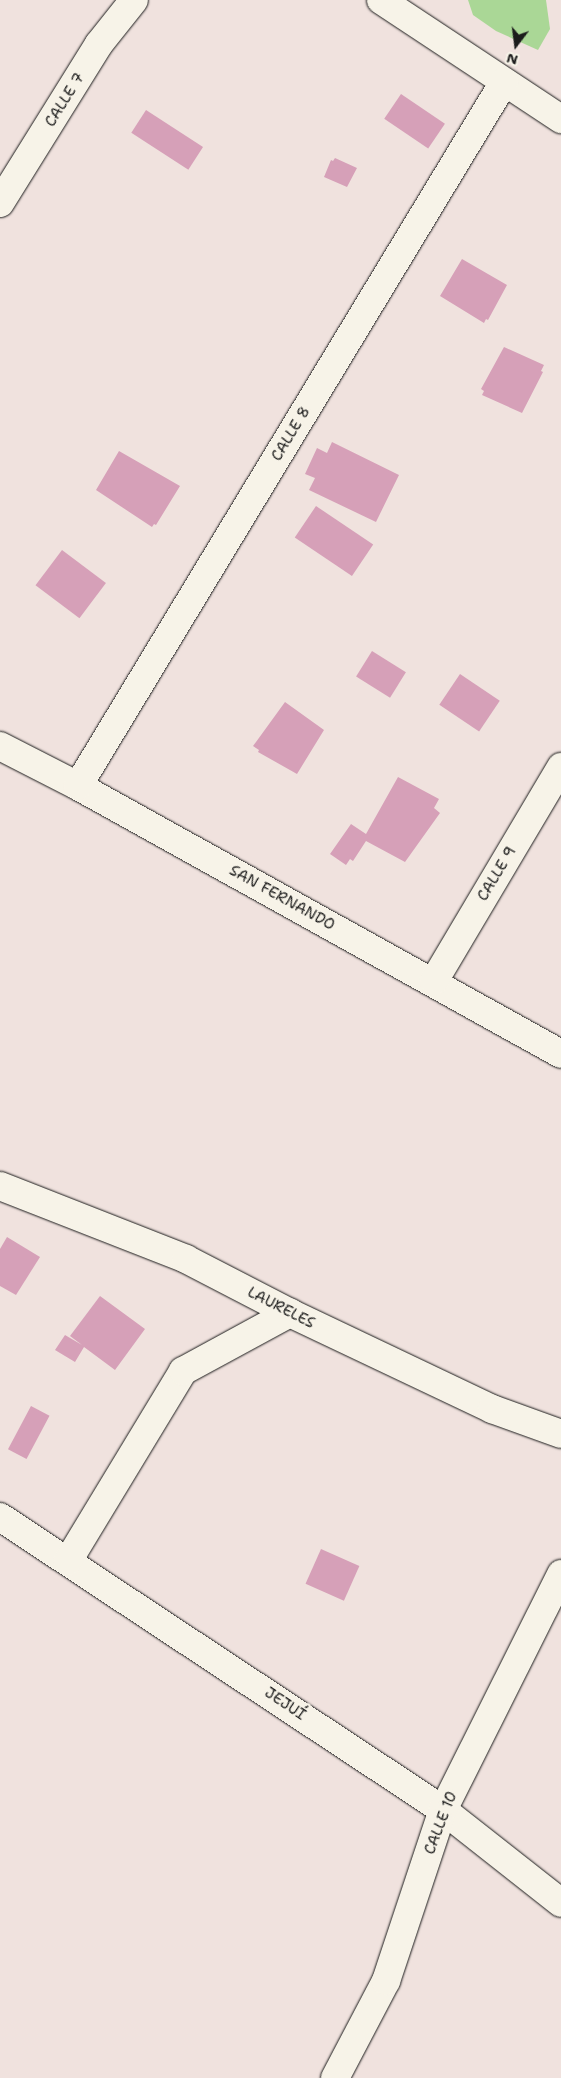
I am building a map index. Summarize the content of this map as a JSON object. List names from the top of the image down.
{
  "streets": {
    "street": [
      "CALLE 7",
      "CALLE 8",
      "CALLE 9",
      "SAN FERNANDO",
      "LAURELES",
      "JEJUÍ",
      "CALLE 10"
    ]
  },
  "crossings": [
    ["CALLE 8", "SAN FERNANDO"],
    ["CALLE 9", "SAN FERNANDO"],
    ["JEJUÍ", "CALLE 10"]
  ],
  "north": "bottom"
}
